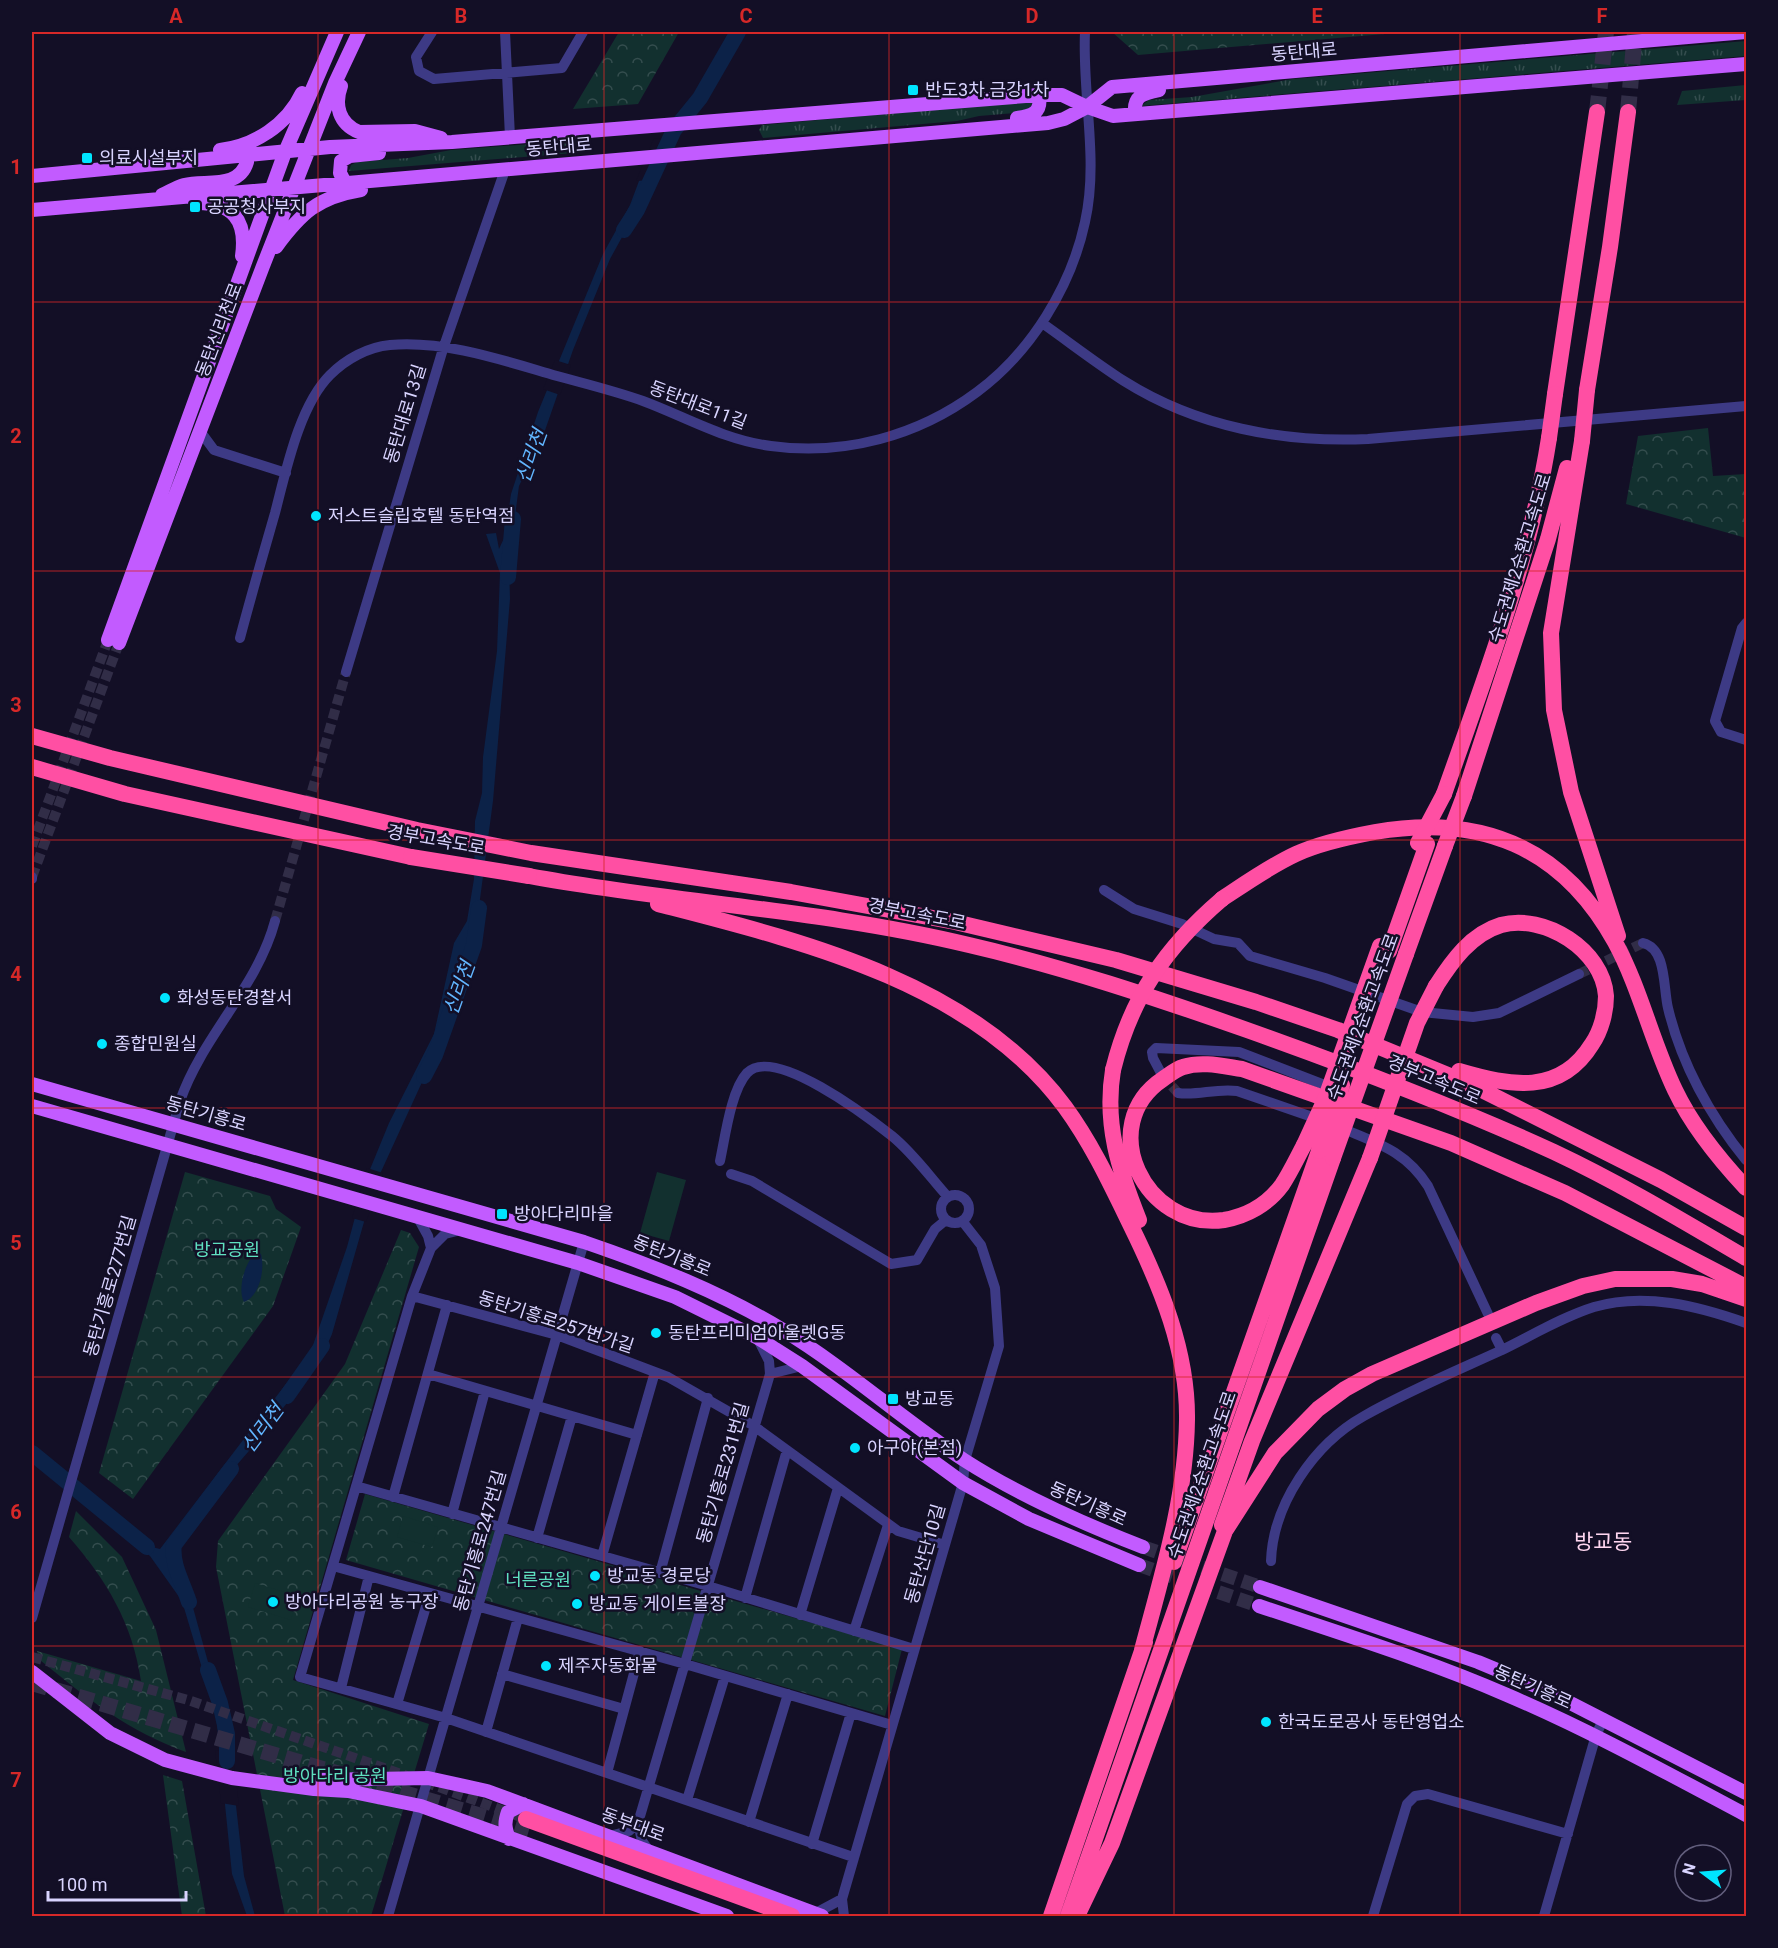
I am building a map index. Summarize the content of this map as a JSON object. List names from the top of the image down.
{
  "streets": {
    "highway": ["수도권제2순환고속도로", "경부고속도로", "동부대로"],
    "main road": ["동탄대로", "동탄신리천로", "동탄기흥로"],
    "street": [
      "동탄대로11길",
      "동탄대로13길",
      "동탄기흥로277번길",
      "동탄기흥로257번가길",
      "동탄기흥로231번길",
      "동탄기흥로247번길",
      "동탄산단10길"
    ]
  },
  "crossings": [
    ["동탄대로", "동탄신리천로"],
    ["동탄대로", "동탄대로11길"],
    ["동탄대로", "동탄대로13길"],
    ["동탄대로11길", "동탄대로13길"],
    ["동탄기흥로", "동탄기흥로277번길"],
    ["동탄기흥로", "동탄기흥로247번길"],
    ["동탄기흥로", "동탄산단10길"],
    ["동탄기흥로257번가길", "동탄기흥로231번길"],
    ["동탄기흥로257번가길", "동탄기흥로247번길"],
    ["동탄기흥로257번가길", "동탄산단10길"],
    ["동탄기흥로247번길", "동부대로"]
  ],
  "districts": ["방교동"],
  "water": ["신리천"],
  "parks": ["방교공원", "너른공원", "방아다리 공원"],
  "places": {
    "transit": [
      "반도3차.금강1차",
      "의료시설부지",
      "공공청사부지",
      "방아다리마을",
      "방교동"
    ],
    "other": [
      "저스트슬립호텔 동탄역점",
      "화성동탄경찰서",
      "종합민원실",
      "동탄프리미엄아울렛G동",
      "아구야(본점)",
      "방교동 경로당",
      "방아다리공원 농구장",
      "방교동 게이트볼장",
      "제주자동화물",
      "한국도로공사 동탄영업소"
    ]
  },
  "scale_bar": "100 m",
  "north": "left",
  "grid": {
    "columns": [
      "A",
      "B",
      "C",
      "D",
      "E",
      "F"
    ],
    "rows": [
      "1",
      "2",
      "3",
      "4",
      "5",
      "6",
      "7"
    ]
  }
}
